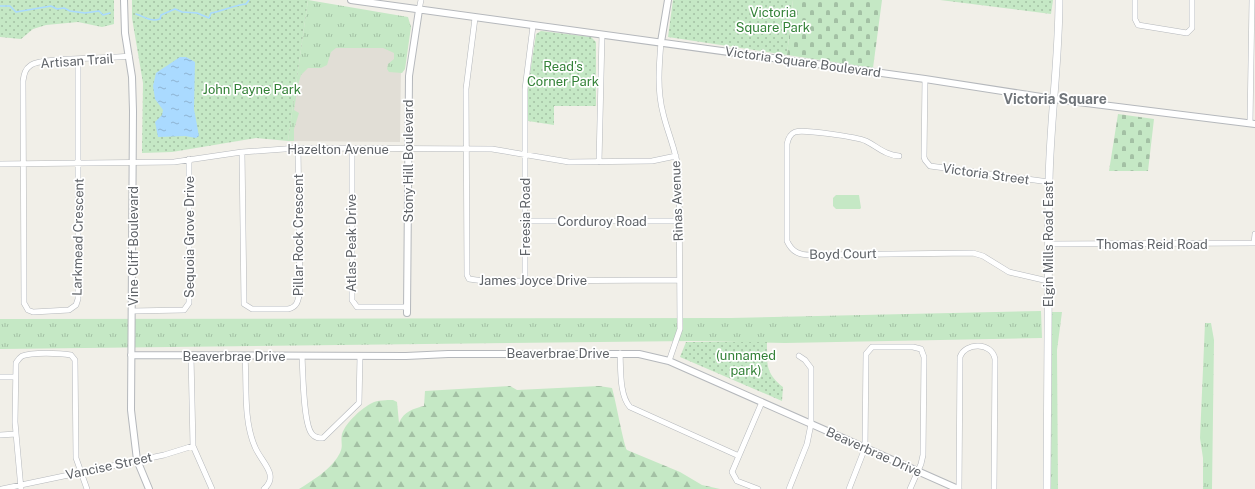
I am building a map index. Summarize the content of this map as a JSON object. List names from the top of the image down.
{
  "streets": {
    "main road": ["Elgin Mills Road East"],
    "street": [
      "Artisan Trail",
      "Victoria Square Boulevard",
      "Hazelton Avenue",
      "Stony Hill Boulevard",
      "Victoria Street",
      "Rinas Avenue",
      "Freesia Road",
      "Corduroy Road",
      "Pillar Rock Crescent",
      "Larkmead Crescent",
      "Sequoia Grove Drive",
      "Atlas Peak Drive",
      "Thomas Reid Road",
      "Vine Cliff Boulevard",
      "Boyd Court",
      "James Joyce Drive",
      "Beaverbrae Drive",
      "Vancise Street"
    ]
  },
  "crossings": [
    ["Artisan Trail", "Hazelton Avenue"],
    ["Artisan Trail", "Larkmead Crescent"],
    ["Artisan Trail", "Vine Cliff Boulevard"],
    ["Victoria Square Boulevard", "Stony Hill Boulevard"],
    ["Victoria Square Boulevard", "Victoria Street"],
    ["Victoria Square Boulevard", "Rinas Avenue"],
    ["Victoria Square Boulevard", "Freesia Road"],
    ["Victoria Square Boulevard", "Elgin Mills Road East"],
    ["Hazelton Avenue", "Stony Hill Boulevard"],
    ["Hazelton Avenue", "Rinas Avenue"],
    ["Hazelton Avenue", "Freesia Road"],
    ["Hazelton Avenue", "Pillar Rock Crescent"],
    ["Hazelton Avenue", "Larkmead Crescent"],
    ["Hazelton Avenue", "Sequoia Grove Drive"],
    ["Hazelton Avenue", "Atlas Peak Drive"],
    ["Hazelton Avenue", "Vine Cliff Boulevard"],
    ["Hazelton Avenue", "James Joyce Drive"],
    ["Stony Hill Boulevard", "Atlas Peak Drive"],
    ["Victoria Street", "Elgin Mills Road East"],
    ["Rinas Avenue", "Corduroy Road"],
    ["Rinas Avenue", "James Joyce Drive"],
    ["Rinas Avenue", "Beaverbrae Drive"],
    ["Freesia Road", "Corduroy Road"],
    ["Freesia Road", "James Joyce Drive"],
    ["Sequoia Grove Drive", "Vine Cliff Boulevard"],
    ["Elgin Mills Road East", "Thomas Reid Road"],
    ["Elgin Mills Road East", "Boyd Court"],
    ["Vine Cliff Boulevard", "Beaverbrae Drive"],
    ["Vine Cliff Boulevard", "Vancise Street"]
  ],
  "districts": ["Victoria Square"],
  "parks": [
    "Victoria Square Park",
    "Read's Corner Park",
    "John Payne Park",
    "(unnamed park)"
  ]
}
